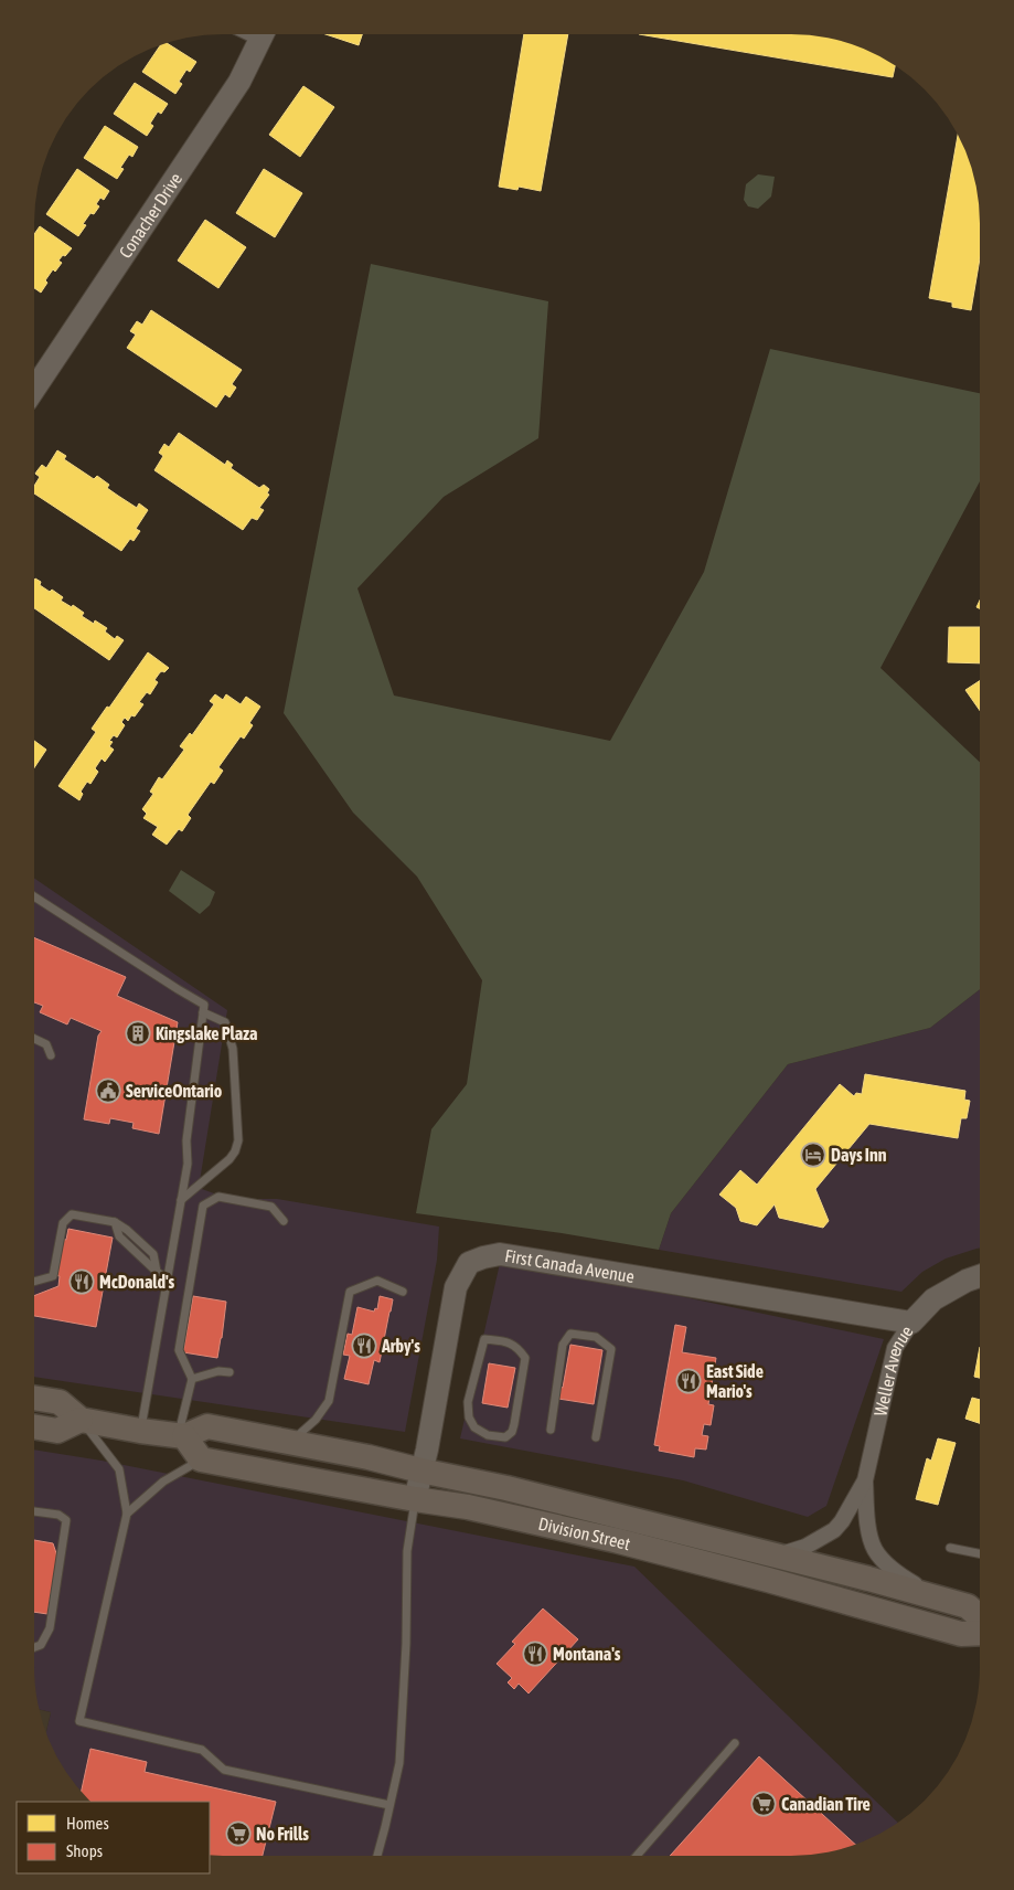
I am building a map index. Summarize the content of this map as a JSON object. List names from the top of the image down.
{
  "streets": {
    "main road": ["Division Street"],
    "street": ["Conacher Drive", "First Canada Avenue", "Weller Avenue"]
  },
  "crossings": [
    ["First Canada Avenue", "Weller Avenue"],
    ["First Canada Avenue", "Division Street"],
    ["Weller Avenue", "Division Street"]
  ],
  "places": {
    "building": ["Kingslake Plaza"],
    "public building": ["ServiceOntario"],
    "hotel": ["Days Inn"],
    "restaurant": [
      "McDonald's",
      "Arby's",
      "East Side Mario's",
      "Montana's"
    ],
    "supermarket": ["Canadian Tire", "No Frills"]
  },
  "legend": ["Homes", "Shops"]
}
